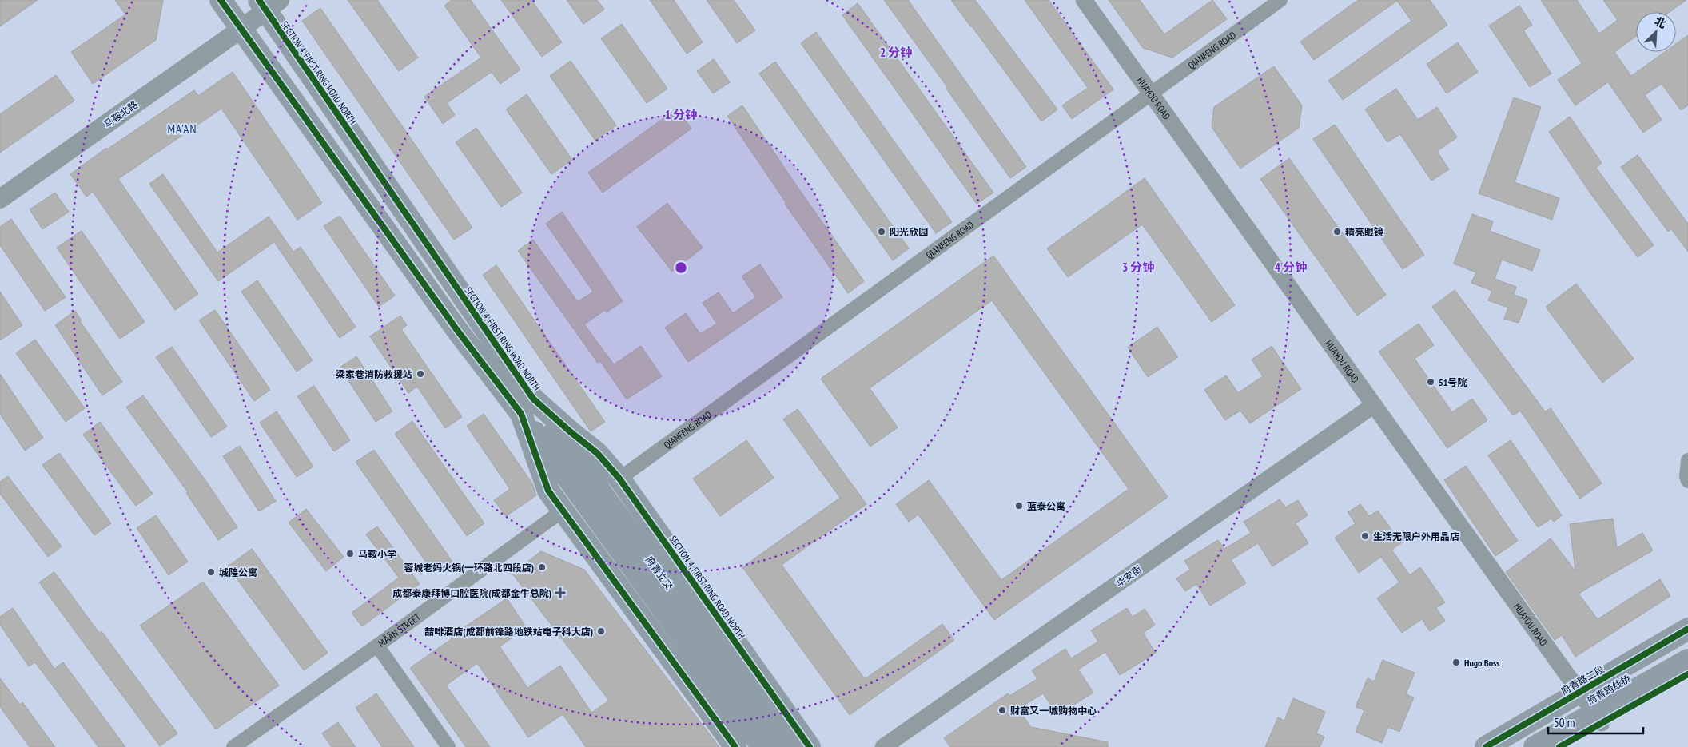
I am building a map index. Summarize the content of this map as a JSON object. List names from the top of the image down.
{
  "streets": {
    "main road": [
      "SECTION 4, FIRST RING ROAD NORTH",
      "马鞍北路",
      "府青立交",
      "府青路二段",
      "府青跨线桥"
    ],
    "street": [
      "QIANFENG ROAD",
      "HUAYOU ROAD",
      "华安街",
      "MǍĀN STREET"
    ]
  },
  "crossings": [
    ["QIANFENG ROAD", "SECTION 4, FIRST RING ROAD NORTH"],
    ["QIANFENG ROAD", "HUAYOU ROAD"],
    ["SECTION 4, FIRST RING ROAD NORTH", "马鞍北路"],
    ["SECTION 4, FIRST RING ROAD NORTH", "府青立交"],
    ["SECTION 4, FIRST RING ROAD NORTH", "MǍĀN STREET"],
    ["HUAYOU ROAD", "华安街"],
    ["HUAYOU ROAD", "府青路二段"]
  ],
  "districts": ["MA'AN"],
  "places": {
    "other": [
      "阳光欣园",
      "精亮眼镜",
      "梁家巷消防救援站",
      "51号院",
      "蓝泰公寓",
      "生活无限户外用品店",
      "马鞍小学",
      "蓉城老妈火锅(一环路北四段店)",
      "城隍公寓",
      "喆啡酒店(成都前锋路地铁站电子科大店)",
      "Hugo Boss",
      "财富又一城购物中心"
    ],
    "health": ["成都泰康拜博口腔医院(成都金牛总院)"]
  },
  "scale_bar": "50 m",
  "north": "top right",
  "rings": [
    "2 分钟",
    "1 分钟",
    "3 分钟",
    "4 分钟"
  ]
}
